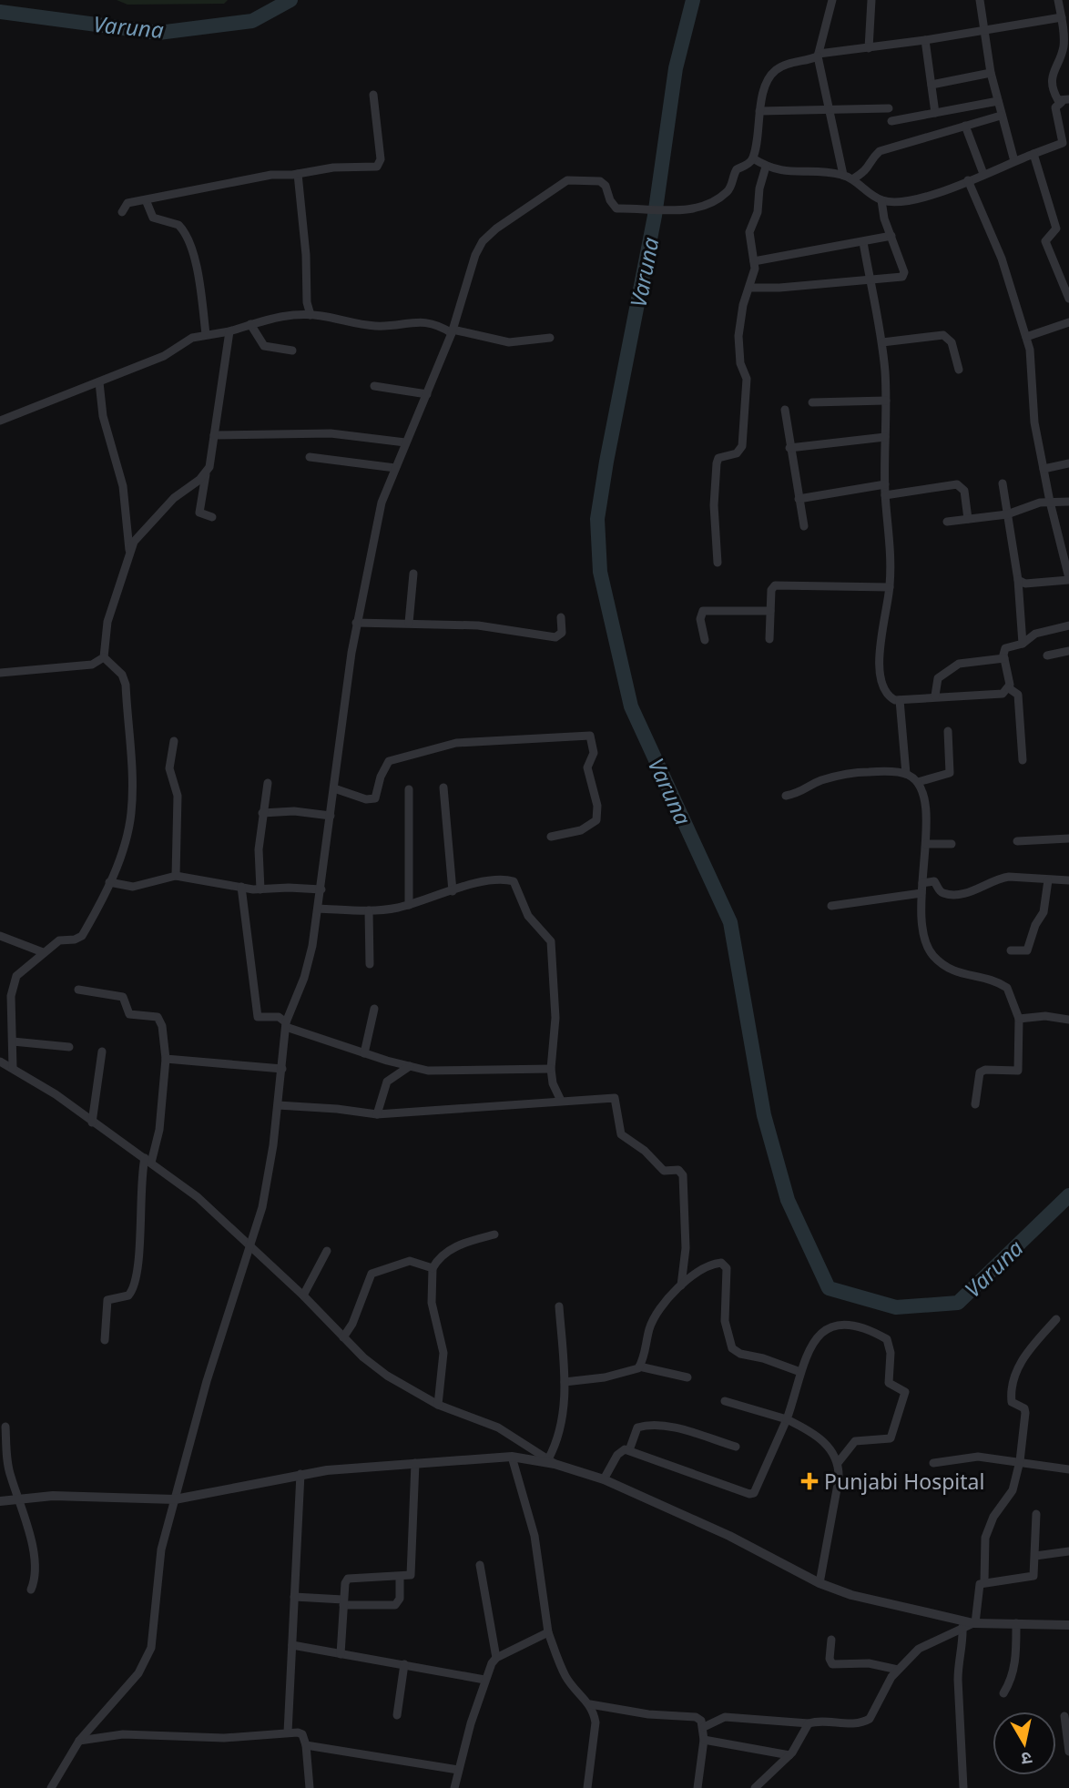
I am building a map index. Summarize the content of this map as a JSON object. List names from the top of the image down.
{
  "water": ["Varuna"],
  "places": {
    "health": ["Punjabi Hospital"]
  },
  "north": "bottom"
}
